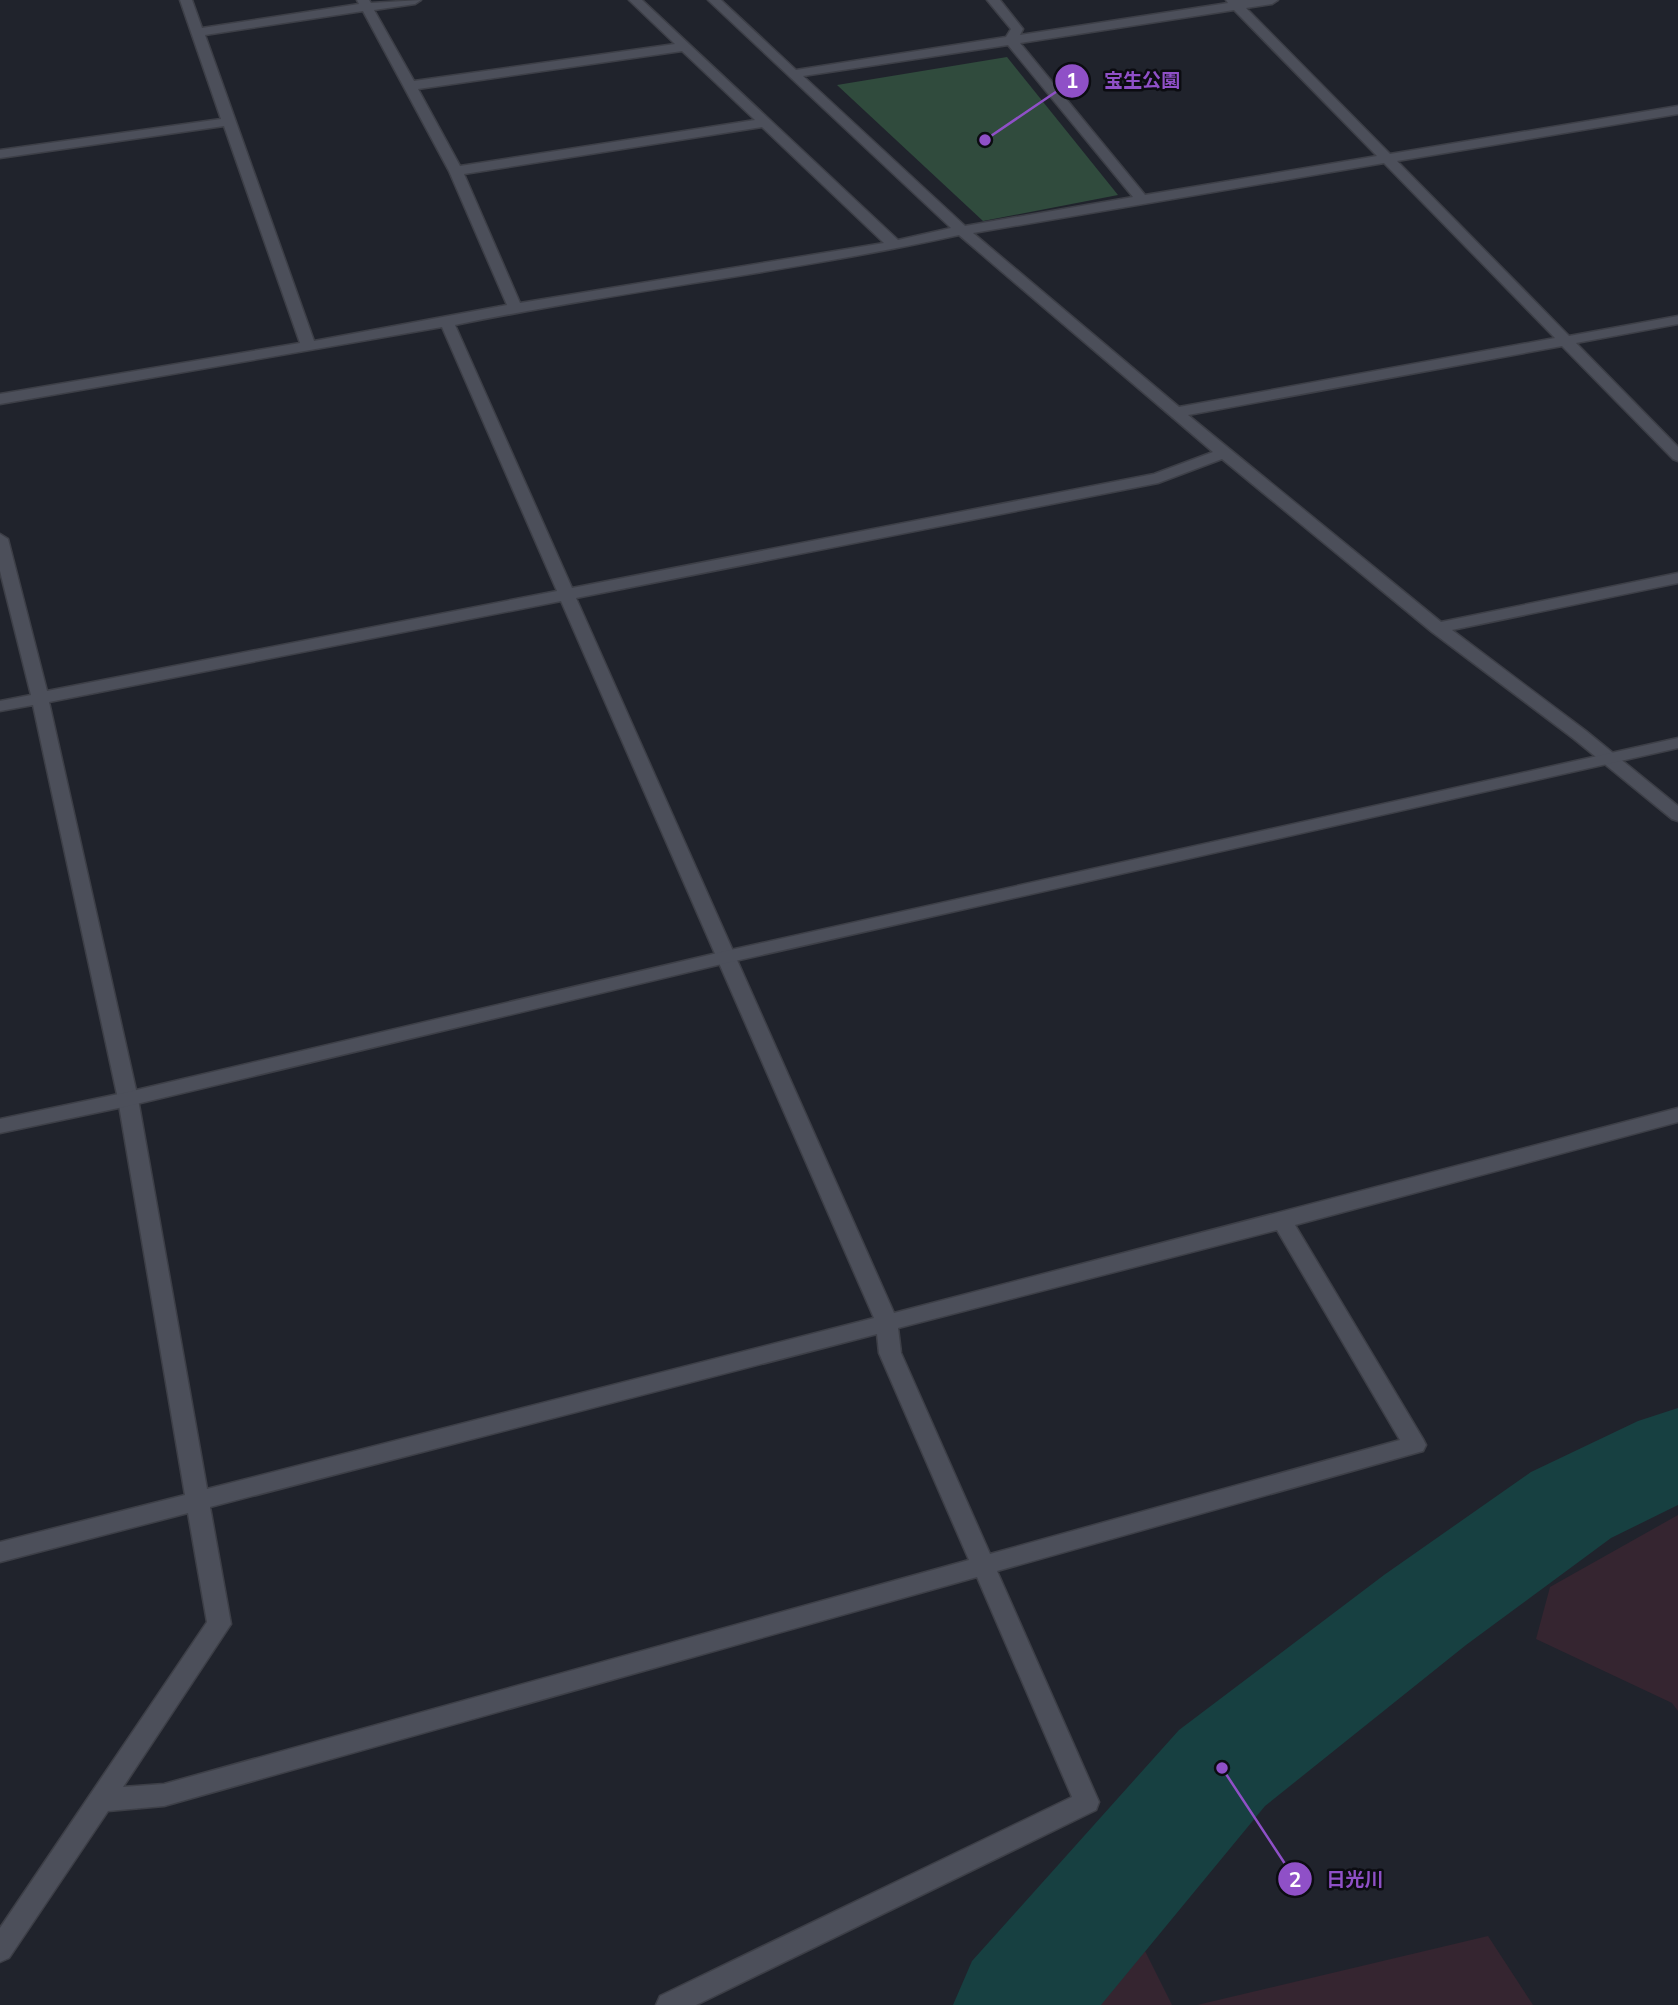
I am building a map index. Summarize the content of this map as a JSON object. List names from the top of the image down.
{
  "places": ["宝生公園", "日光川"]
}
